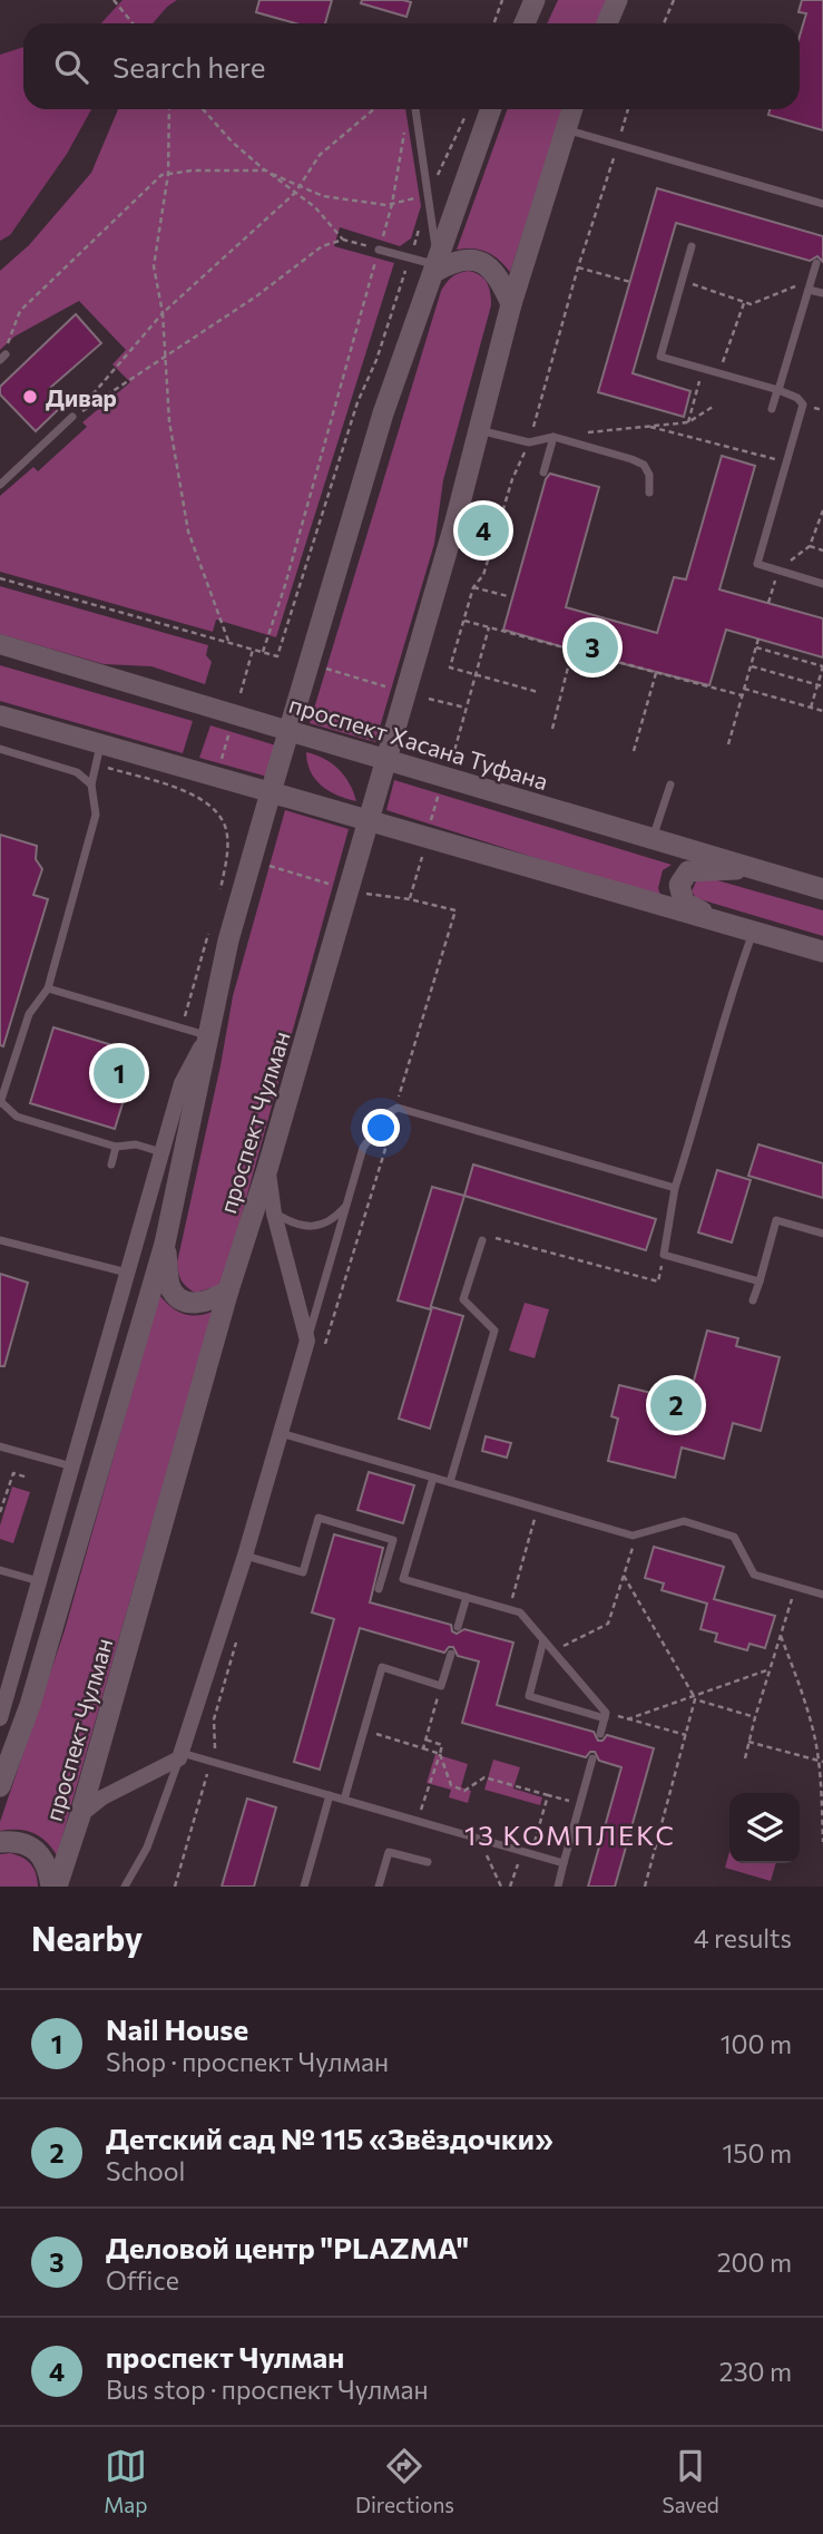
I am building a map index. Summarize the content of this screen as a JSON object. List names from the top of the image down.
{
  "streets": {
    "main road": ["проспект Хасана Туфана", "проспект Чулман"]
  },
  "crossings": [
    ["проспект Хасана Туфана", "проспект Чулман"]
  ],
  "districts": ["13 КОМПЛЕКС"],
  "places": ["Дивар"],
  "page": {
    "search": "Search here",
    "pins": [
      "4",
      "3",
      "1",
      "2"
    ],
    "heading": ["Nearby", "4 results"],
    "list": [
      {
        "mark": "1",
        "name": "Nail House",
        "note": "Shop · проспект Чулман",
        "value": "100 m"
      },
      {
        "mark": "2",
        "name": "Детский сад № 115 «Звёздочки»",
        "note": "School",
        "value": "150 m"
      },
      {
        "mark": "3",
        "name": "Деловой центр \"PLAZMA\"",
        "note": "Office",
        "value": "200 m"
      },
      {
        "mark": "4",
        "name": "проспект Чулман",
        "note": "Bus stop · проспект Чулман",
        "value": "230 m"
      }
    ],
    "nav": ["Map", "Directions", "Saved"]
  }
}
